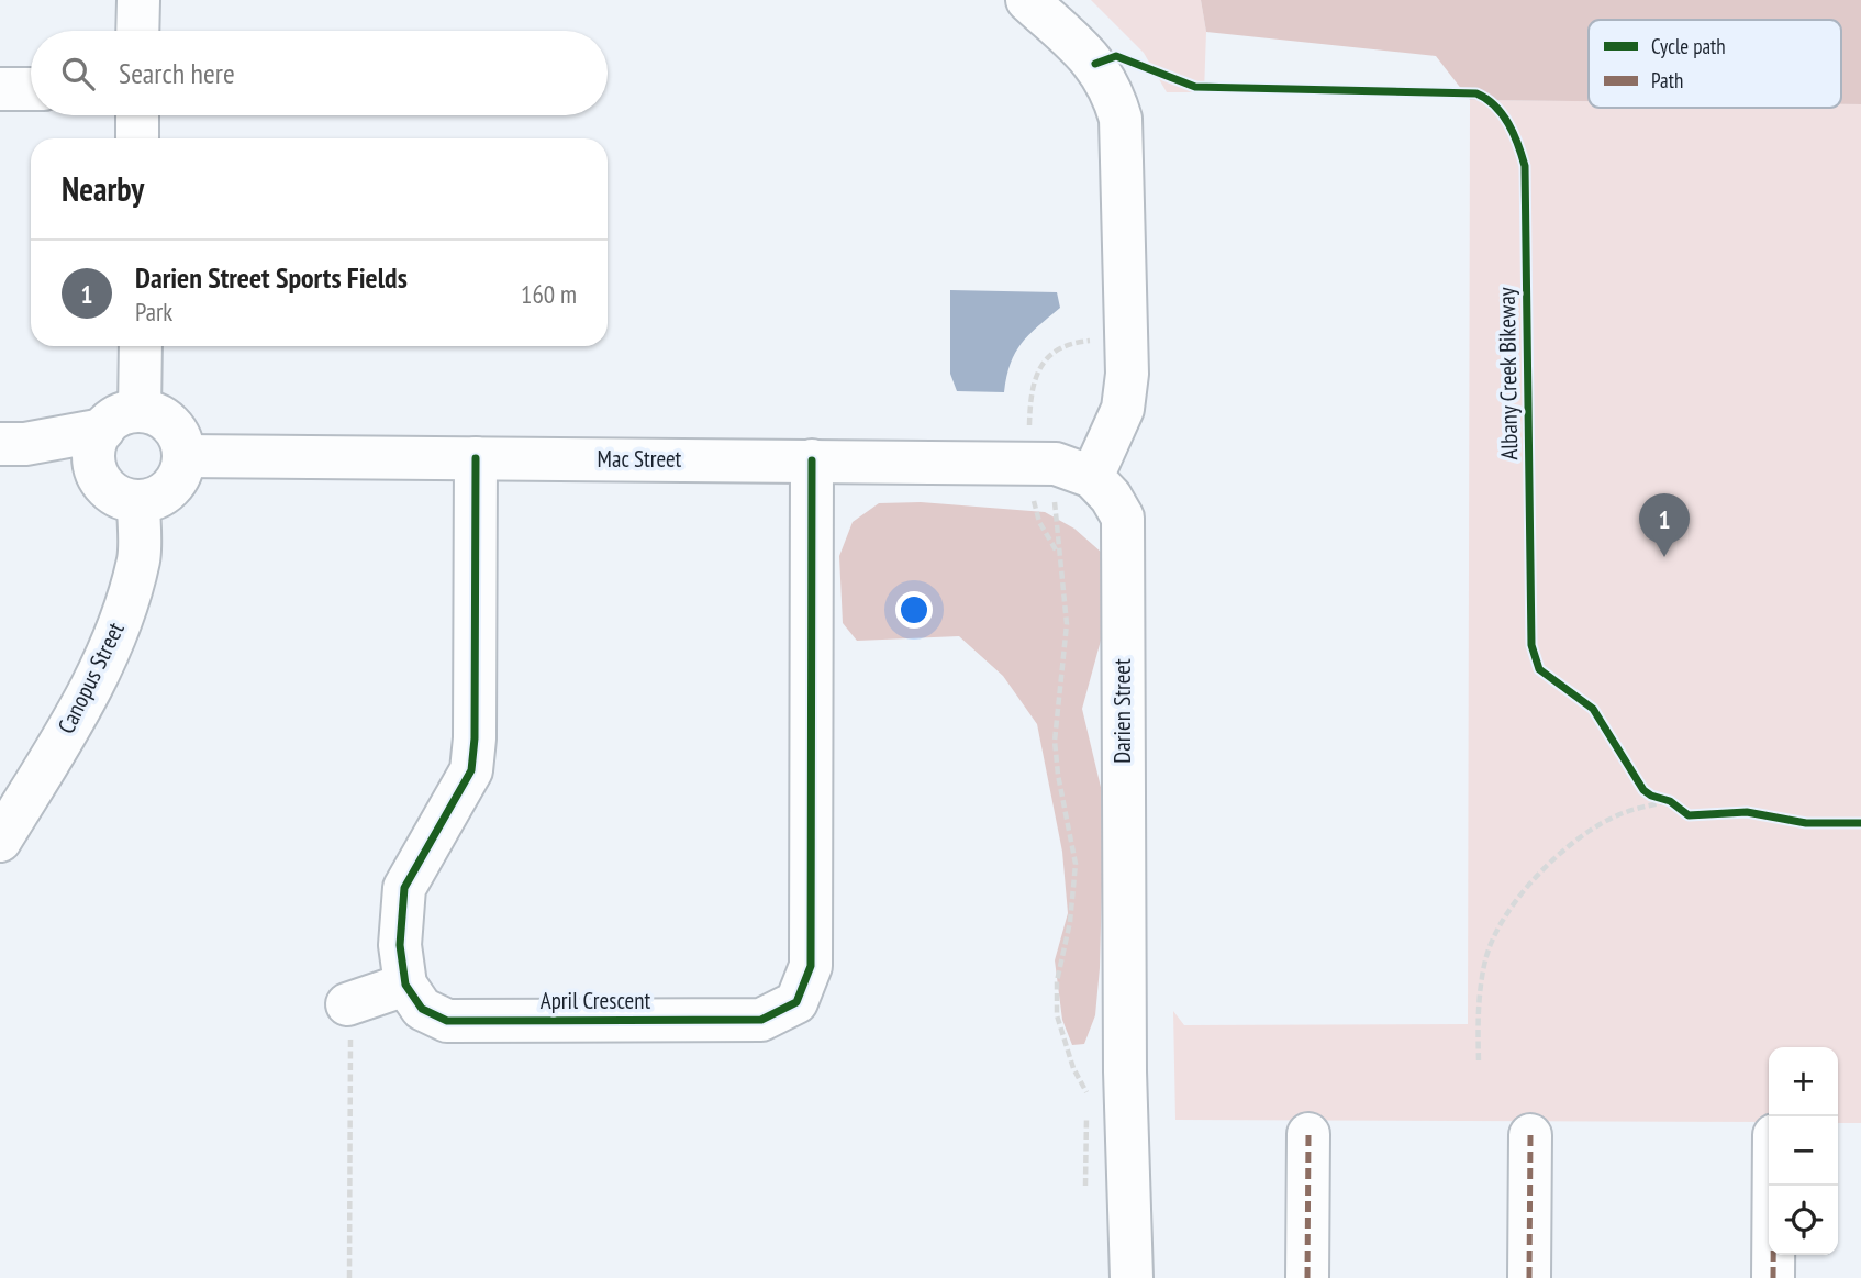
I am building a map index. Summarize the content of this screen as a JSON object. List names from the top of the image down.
{
  "streets": {
    "street": [
      "Mac Street",
      "Canopus Street",
      "Darien Street",
      "April Crescent"
    ],
    "cycle path": ["Albany Creek Bikeway"]
  },
  "crossings": [
    ["Mac Street", "Canopus Street"],
    ["Mac Street", "Darien Street"],
    ["Mac Street", "April Crescent"]
  ],
  "legend": ["Cycle path", "Path"],
  "page": {
    "search": "Search here",
    "heading": "Nearby",
    "list": [
      {
        "mark": "1",
        "name": "Darien Street Sports Fields",
        "note": "Park",
        "value": "160 m"
      }
    ],
    "pins": "1",
    "map_buttons": ["+", "−"]
  }
}
